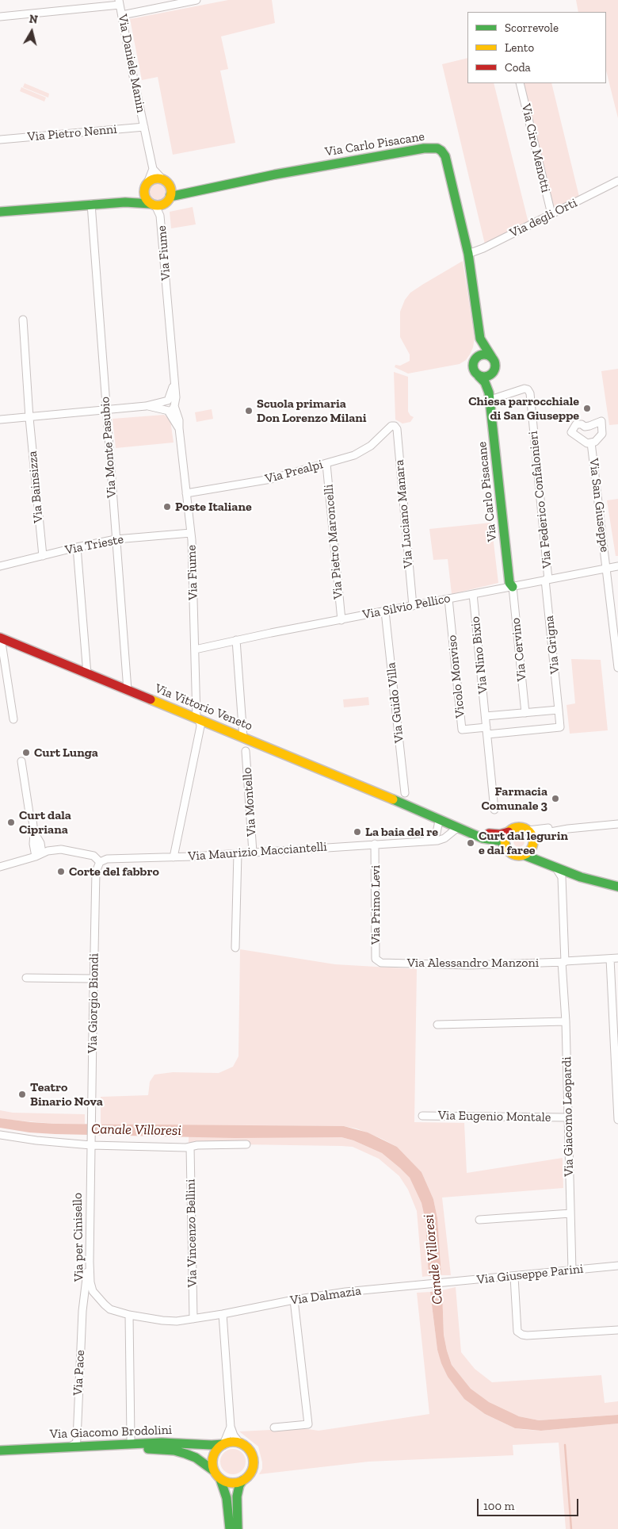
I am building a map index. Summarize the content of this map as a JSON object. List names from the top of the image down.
{
  "streets": {
    "main road": ["Via Carlo Pisacane", "Via Vittorio Veneto", "Via Giacomo Brodolini"],
    "street": [
      "Via Daniele Manin",
      "Via Pietro Nenni",
      "Via Ciro Menotti",
      "Via degli Orti",
      "Via Fiume",
      "Via Monte Pasubio",
      "Via Prealpi",
      "Via Bainsizza",
      "Via Federico Confalonieri",
      "Via San Giuseppe",
      "Via Luciano Manara",
      "Via Pietro Maroncelli",
      "Via Trieste",
      "Via Silvio Pellico",
      "Via Grigna",
      "Via Cervino",
      "Via Nino Bixio",
      "Vicolo Monviso",
      "Via Guido Villa",
      "Via Montello",
      "Via Maurizio Macciantelli",
      "Via Primo Levi",
      "Via Alessandro Manzoni",
      "Via Giorgio Biondi",
      "Via Eugenio Montale",
      "Via Giacomo Leopardi",
      "Via Vincenzo Bellini",
      "Via per Cinisello",
      "Via Giuseppe Parini",
      "Via Dalmazia",
      "Via Pace"
    ]
  },
  "crossings": [
    ["Via Daniele Manin", "Via Pietro Nenni"],
    ["Via Carlo Pisacane", "Via degli Orti"],
    ["Via Carlo Pisacane", "Via Fiume"],
    ["Via Carlo Pisacane", "Via Federico Confalonieri"],
    ["Via Carlo Pisacane", "Via Silvio Pellico"],
    ["Via Carlo Pisacane", "Via Cervino"],
    ["Via Ciro Menotti", "Via degli Orti"],
    ["Via Fiume", "Via Prealpi"],
    ["Via Fiume", "Via Trieste"],
    ["Via Fiume", "Via Silvio Pellico"],
    ["Via Fiume", "Via Vittorio Veneto"],
    ["Via Fiume", "Via Maurizio Macciantelli"],
    ["Via Monte Pasubio", "Via Trieste"],
    ["Via Monte Pasubio", "Via Vittorio Veneto"],
    ["Via Prealpi", "Via Luciano Manara"],
    ["Via Prealpi", "Via Pietro Maroncelli"],
    ["Via Bainsizza", "Via Trieste"],
    ["Via Federico Confalonieri", "Via Silvio Pellico"],
    ["Via Federico Confalonieri", "Via Grigna"],
    ["Via San Giuseppe", "Via Silvio Pellico"],
    ["Via Luciano Manara", "Via Silvio Pellico"],
    ["Via Pietro Maroncelli", "Via Silvio Pellico"],
    ["Via Silvio Pellico", "Via Grigna"],
    ["Via Silvio Pellico", "Via Cervino"],
    ["Via Silvio Pellico", "Via Nino Bixio"],
    ["Via Silvio Pellico", "Vicolo Monviso"],
    ["Via Silvio Pellico", "Via Guido Villa"],
    ["Via Nino Bixio", "Vicolo Monviso"],
    ["Via Vittorio Veneto", "Via Maurizio Macciantelli"],
    ["Via Montello", "Via Maurizio Macciantelli"],
    ["Via Maurizio Macciantelli", "Via Primo Levi"],
    ["Via Maurizio Macciantelli", "Via Giorgio Biondi"],
    ["Via Primo Levi", "Via Alessandro Manzoni"],
    ["Via Alessandro Manzoni", "Via Giacomo Leopardi"],
    ["Via Giorgio Biondi", "Via per Cinisello"],
    ["Via Eugenio Montale", "Via Giacomo Leopardi"],
    ["Via Giacomo Leopardi", "Via Giuseppe Parini"],
    ["Via Vincenzo Bellini", "Via per Cinisello"],
    ["Via per Cinisello", "Via Dalmazia"],
    ["Via per Cinisello", "Via Pace"],
    ["Via Giuseppe Parini", "Via Dalmazia"],
    ["Via Pace", "Via Giacomo Brodolini"]
  ],
  "water": ["Canale Villoresi"],
  "places": [
    "Chiesa parrocchiale di San Giuseppe",
    "Scuola primaria Don Lorenzo Milani",
    "Poste Italiane",
    "Curt Lunga",
    "Farmacia Comunale 3",
    "Curt dala Cipriana",
    "La baia del re",
    "Curt dal legurin e dal faree",
    "Corte del fabbro",
    "Teatro Binario Nova"
  ],
  "legend": ["Scorrevole", "Lento", "Coda"],
  "scale_bar": "100 m",
  "north": "top"
}
